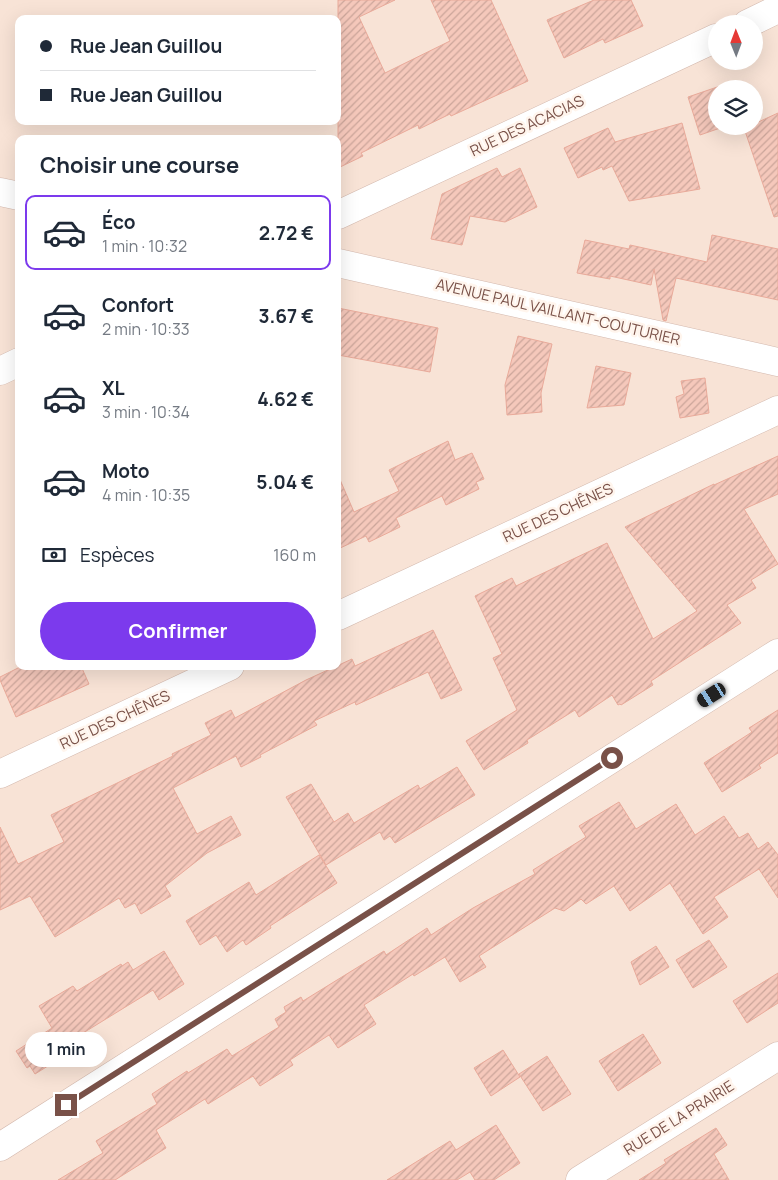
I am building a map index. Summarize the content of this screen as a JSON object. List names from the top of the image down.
{
  "streets": {
    "street": [
      "RUE DES ACACIAS",
      "AVENUE PAUL VAILLANT-COUTURIER",
      "RUE DES CHÊNES",
      "RUE DE LA PRAIRIE"
    ]
  },
  "north": "top",
  "page": {
    "banner": ["Rue Jean Guillou", "Rue Jean Guillou"],
    "heading": "Choisir une course",
    "list": [
      {
        "name": "Éco",
        "note": "1 min · 10:32",
        "value": "2.72 €"
      },
      {
        "name": "Confort",
        "note": "2 min · 10:33",
        "value": "3.67 €"
      },
      {
        "name": "XL",
        "note": "3 min · 10:34",
        "value": "4.62 €"
      },
      {
        "name": "Moto",
        "note": "4 min · 10:35",
        "value": "5.04 €"
      }
    ],
    "pay": ["Espèces", "160 m"],
    "buttons": "Confirmer",
    "bubble": "1 min"
  }
}
